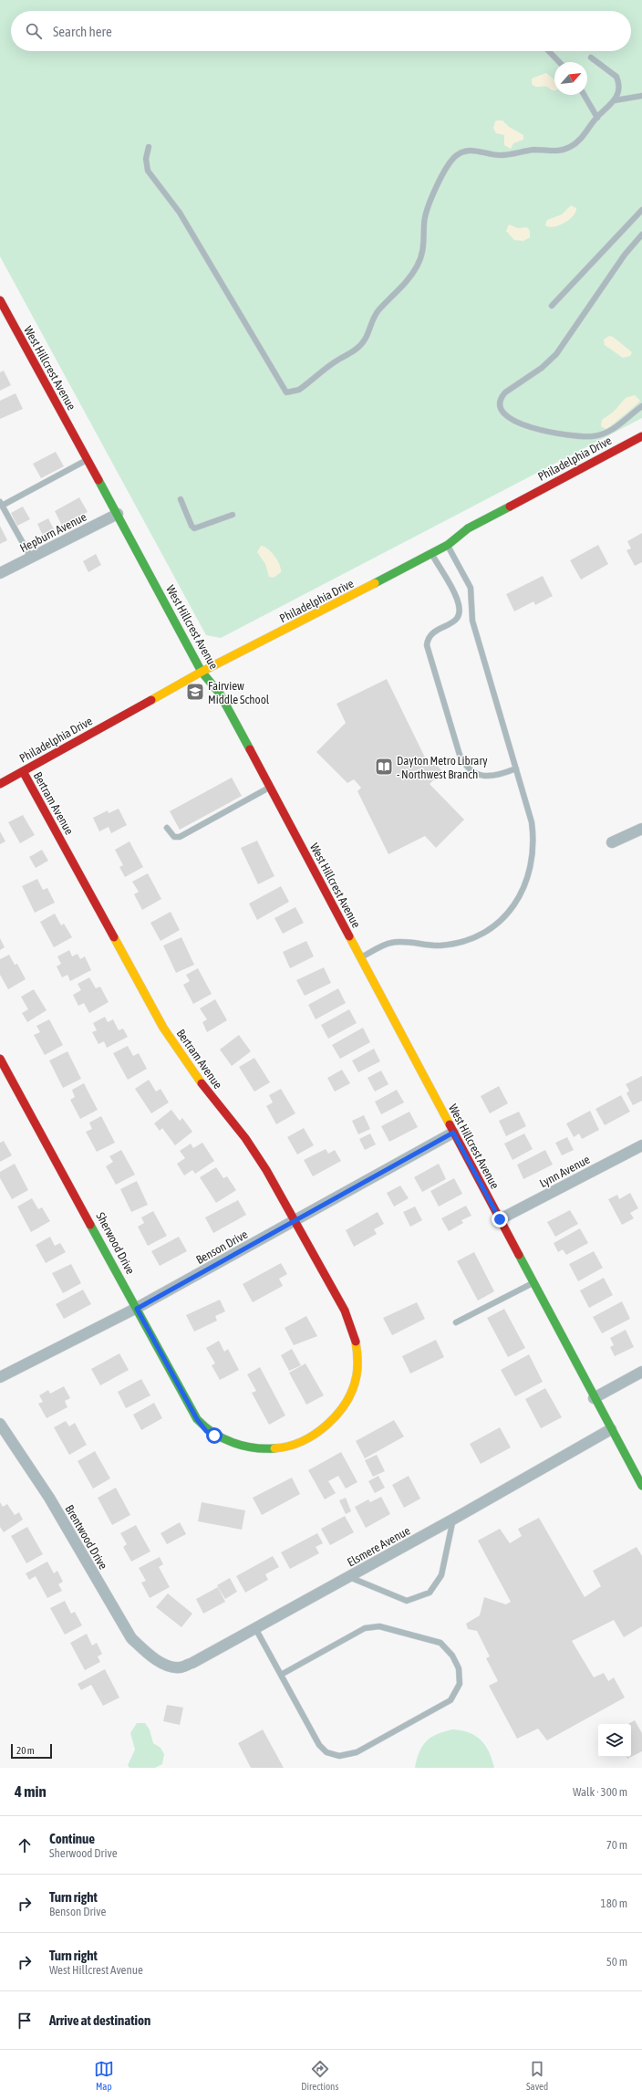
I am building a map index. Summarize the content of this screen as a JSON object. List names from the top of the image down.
{
  "streets": {
    "street": [
      "West Hillcrest Avenue",
      "Philadelphia Drive",
      "Hepburn Avenue",
      "Bertram Avenue",
      "Lynn Avenue",
      "Sherwood Drive",
      "Benson Drive",
      "Brentwood Drive",
      "Elsmere Avenue"
    ]
  },
  "crossings": [
    ["West Hillcrest Avenue", "Philadelphia Drive"],
    ["West Hillcrest Avenue", "Hepburn Avenue"],
    ["West Hillcrest Avenue", "Lynn Avenue"],
    ["West Hillcrest Avenue", "Benson Drive"],
    ["West Hillcrest Avenue", "Elsmere Avenue"],
    ["Philadelphia Drive", "Bertram Avenue"],
    ["Bertram Avenue", "Sherwood Drive"],
    ["Bertram Avenue", "Benson Drive"],
    ["Sherwood Drive", "Benson Drive"],
    ["Brentwood Drive", "Elsmere Avenue"]
  ],
  "places": {
    "school or university": ["Fairview Middle School"],
    "library": ["Dayton Metro Library - Northwest Branch"]
  },
  "scale_bar": "20 m",
  "north": "top right",
  "page": {
    "search": "Search here",
    "scale": "20 m",
    "heading": ["4 min", "Walk · 300 m"],
    "list": [
      ["Continue", "Sherwood Drive", "70 m"],
      ["Turn right", "Benson Drive", "180 m"],
      ["Turn right", "West Hillcrest Avenue", "50 m"],
      "Arrive at destination"
    ],
    "nav": ["Map", "Directions", "Saved"]
  }
}
